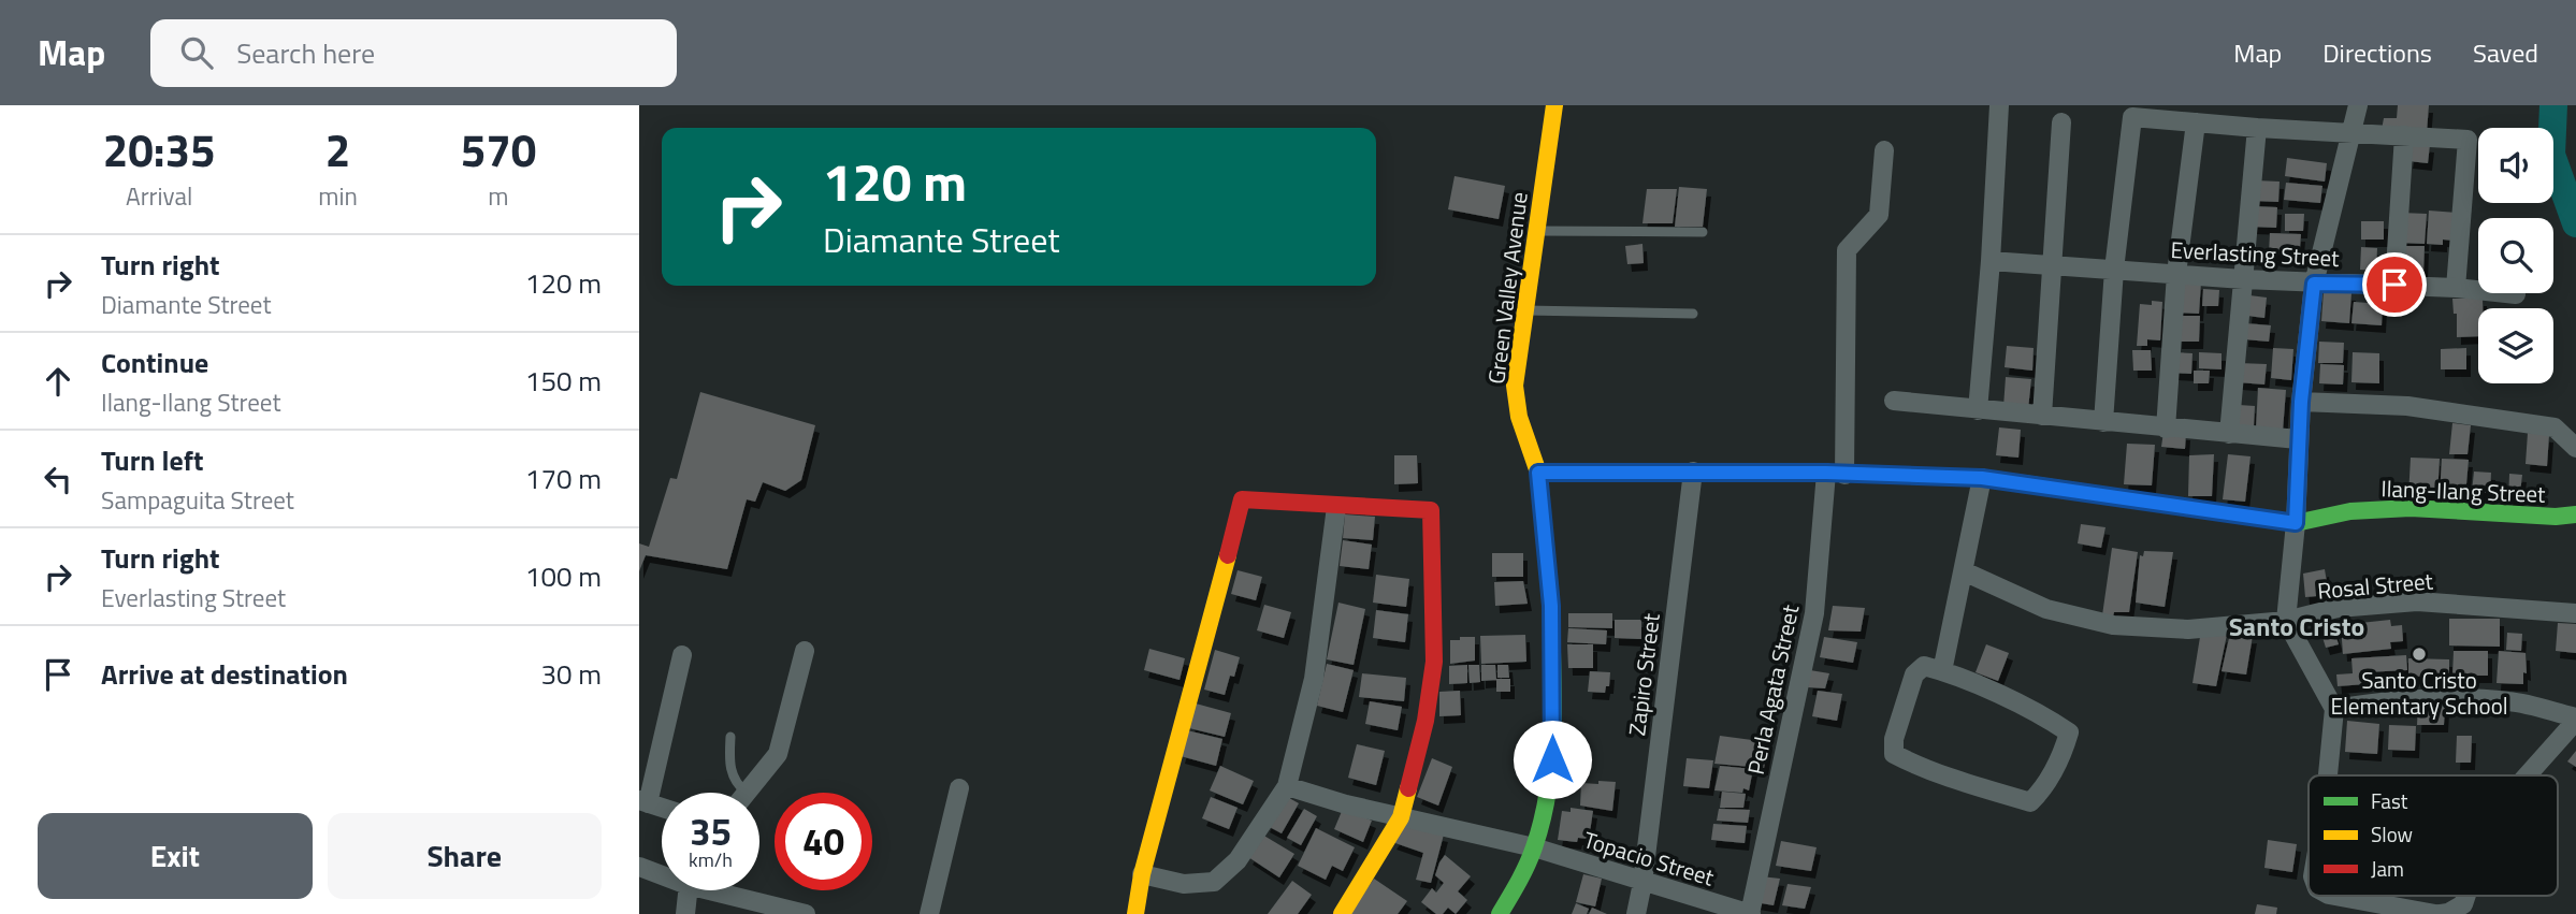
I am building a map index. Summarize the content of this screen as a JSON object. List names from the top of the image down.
{
  "streets": {
    "street": [
      "Everlasting Street",
      "Green Valley Avenue",
      "Ilang-Ilang Street",
      "Rosal Street",
      "Zapiro Street",
      "Perla Agata Street",
      "Topacio Street"
    ]
  },
  "crossings": [
    ["Green Valley Avenue", "Ilang-Ilang Street"],
    ["Green Valley Avenue", "Topacio Street"],
    ["Ilang-Ilang Street", "Zapiro Street"],
    ["Ilang-Ilang Street", "Perla Agata Street"],
    ["Zapiro Street", "Topacio Street"],
    ["Perla Agata Street", "Topacio Street"]
  ],
  "districts": ["Santo Cristo"],
  "places": ["Santo Cristo Elementary School"],
  "legend": ["Fast", "Slow", "Jam"],
  "page": {
    "header": "Map",
    "search": "Search here",
    "nav": ["Map", "Directions", "Saved"],
    "eta": [
      "20:35",
      "Arrival",
      "2",
      "min",
      "570",
      "m"
    ],
    "turn": ["120 m", "Diamante Street"],
    "list": [
      {
        "name": "Turn right",
        "note": "Diamante Street",
        "value": "120 m"
      },
      {
        "name": "Continue",
        "note": "Ilang-Ilang Street",
        "value": "150 m"
      },
      {
        "name": "Turn left",
        "note": "Sampaguita Street",
        "value": "170 m"
      },
      {
        "name": "Turn right",
        "note": "Everlasting Street",
        "value": "100 m"
      },
      {
        "name": "Arrive at destination",
        "value": "30 m"
      }
    ],
    "speed": "35 km/h",
    "limit": "40",
    "buttons": ["Exit", "Share"]
  }
}
